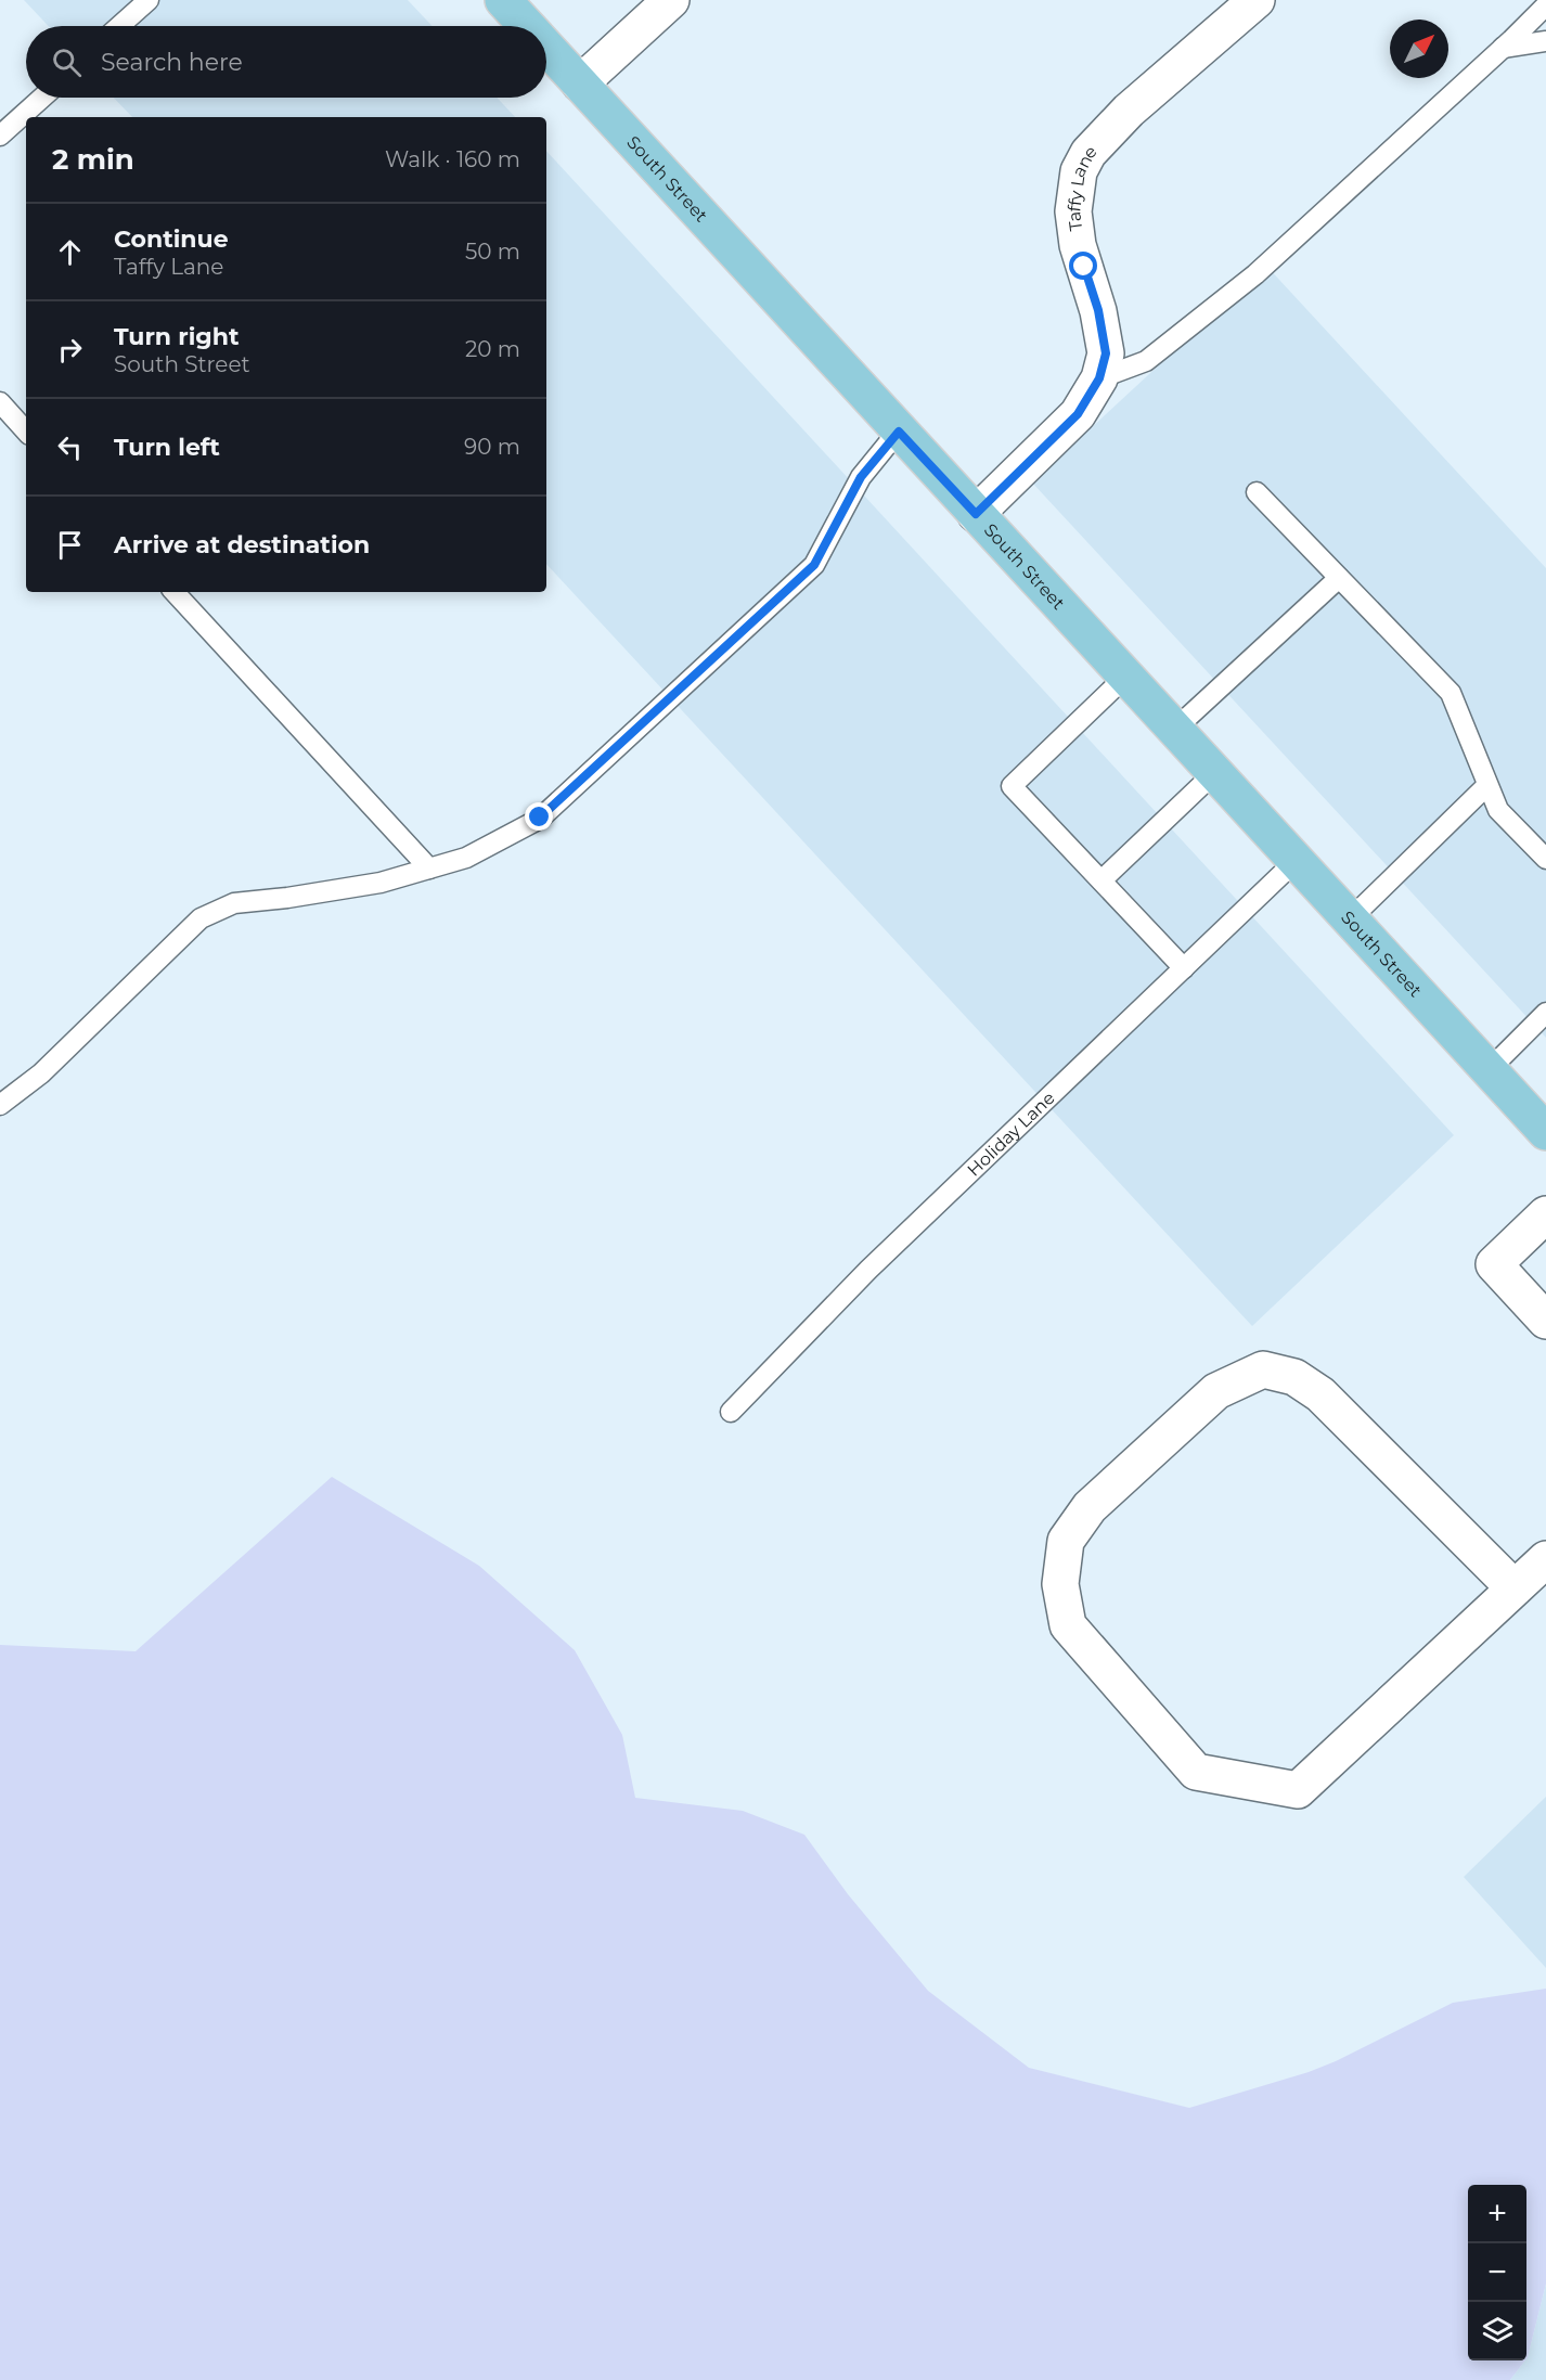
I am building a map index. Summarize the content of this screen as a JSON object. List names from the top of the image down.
{
  "streets": {
    "main road": ["South Street"],
    "street": ["Taffy Lane"],
    "lane": ["Holiday Lane"]
  },
  "crossings": [
    ["South Street", "Taffy Lane"],
    ["South Street", "Holiday Lane"]
  ],
  "north": "top right",
  "page": {
    "search": "Search here",
    "heading": ["2 min", "Walk · 160 m"],
    "list": [
      ["Continue", "Taffy Lane", "50 m"],
      ["Turn right", "South Street", "20 m"],
      ["Turn left", "90 m"],
      "Arrive at destination"
    ],
    "map_buttons": ["+", "−"]
  }
}
